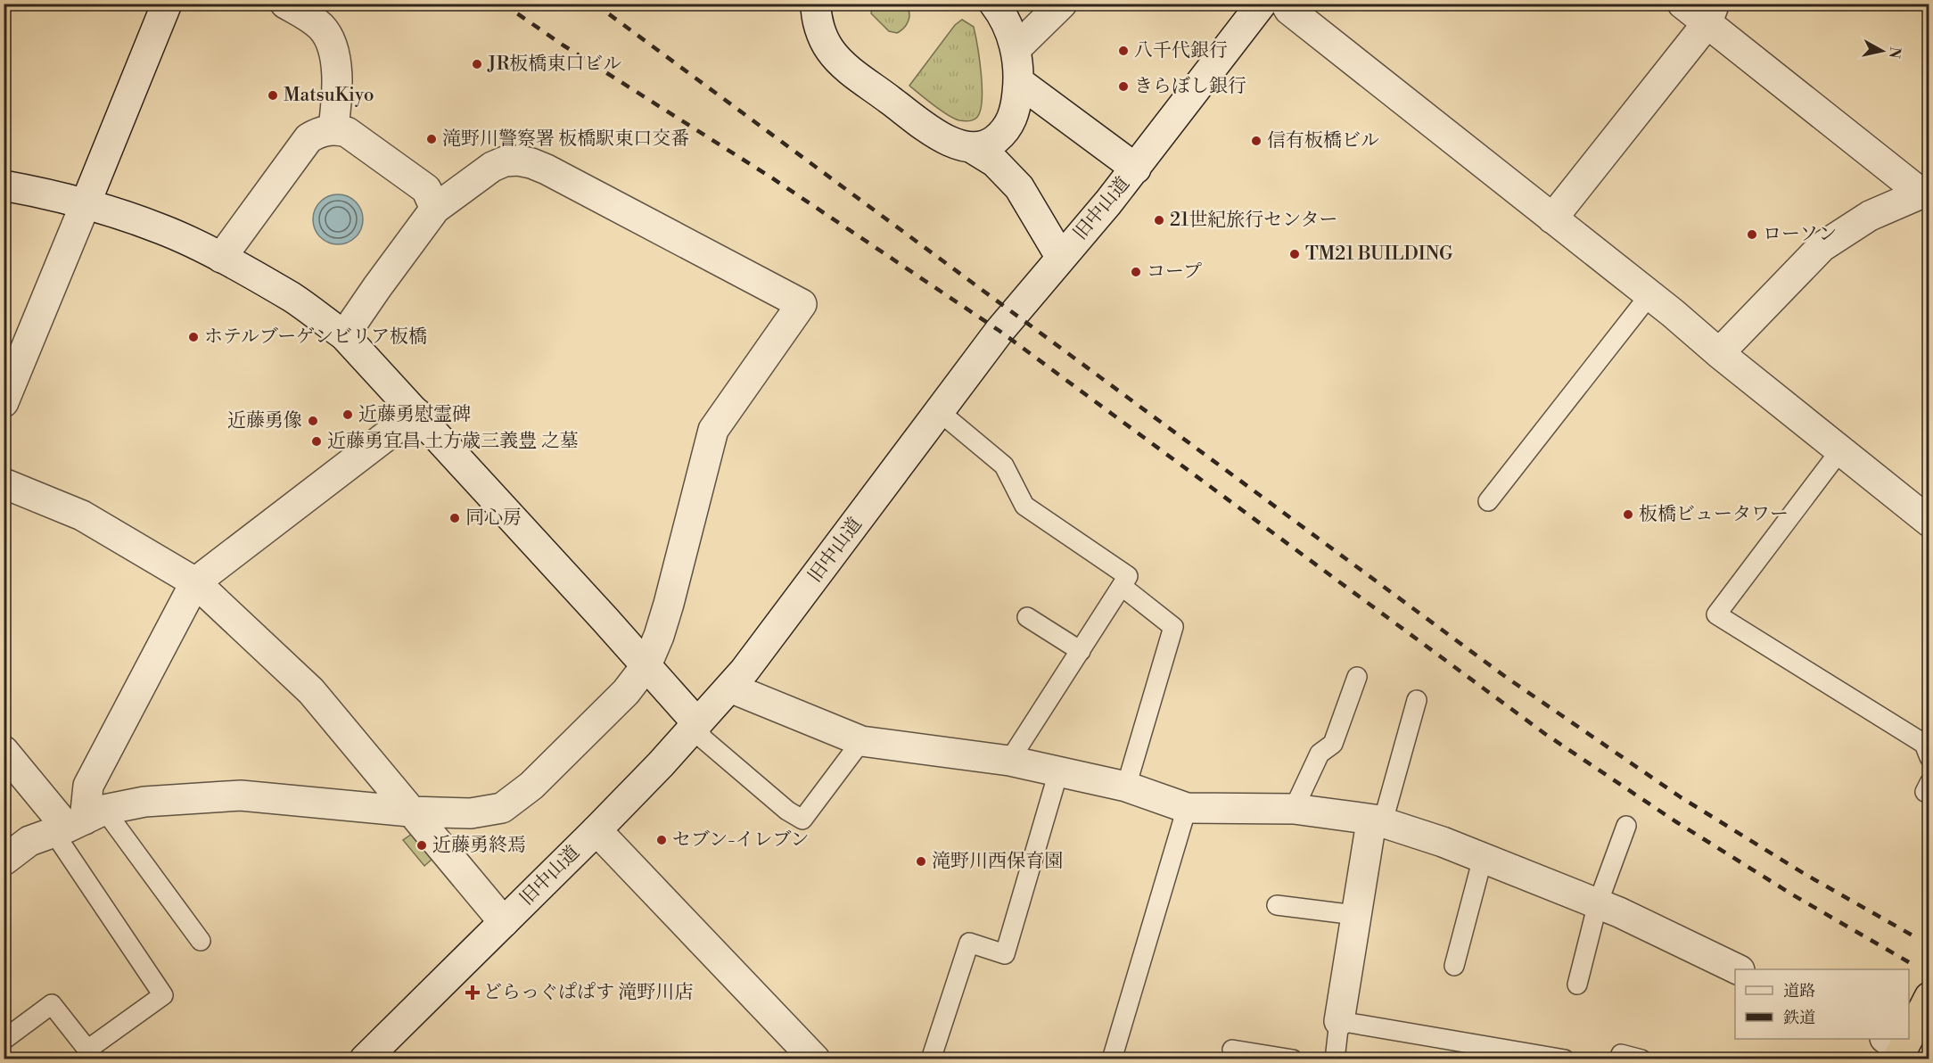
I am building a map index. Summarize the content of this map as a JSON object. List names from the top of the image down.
{
  "streets": {
    "street": ["旧中山道"]
  },
  "places": {
    "other": [
      "八千代銀行",
      "JR板橋東口ビル",
      "きらぼし銀行",
      "MatsuKiyo",
      "滝野川警察署 板橋駅東口交番",
      "信有板橋ビル",
      "21世紀旅行センター",
      "ローソン",
      "TM21 BUILDING",
      "コープ",
      "ホテルブーゲンビリア板橋",
      "近藤勇慰霊碑",
      "近藤勇像",
      "近藤勇宜昌 土方歳三義豊 之墓",
      "板橋ビュータワー",
      "同心房",
      "セブン-イレブン",
      "近藤勇終焉",
      "滝野川西保育園"
    ],
    "health": ["どらっぐぱぱす 滝野川店"]
  },
  "legend": ["道路", "鉄道"],
  "north": "right"
}
